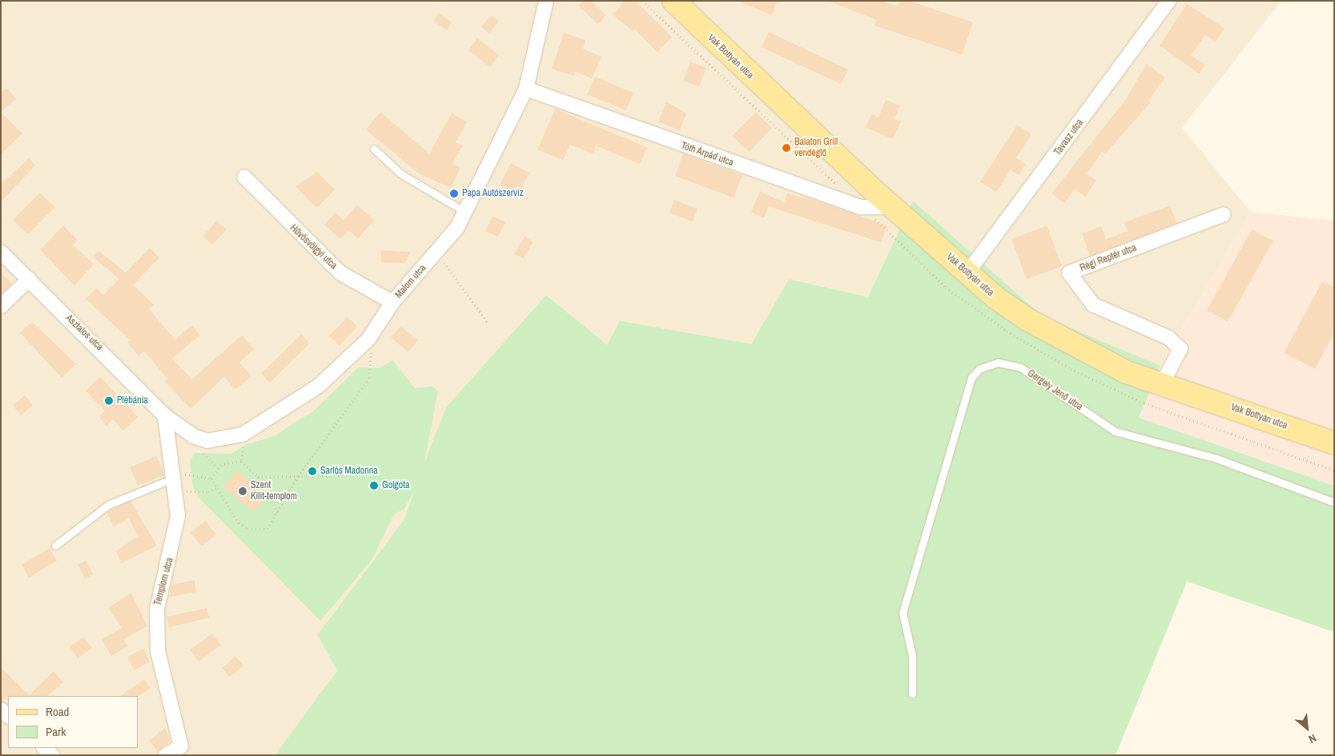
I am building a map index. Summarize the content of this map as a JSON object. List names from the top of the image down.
{
  "streets": {
    "main road": ["Vak Bottyán utca"],
    "street": [
      "Tavasz utca",
      "Tóth Árpád utca",
      "Hűvösvölgyi utca",
      "Régi Reptér utca",
      "Malom utca",
      "Asztalos utca",
      "Templom utca"
    ],
    "lane": ["Gergely Jenő utca"]
  },
  "crossings": [
    ["Vak Bottyán utca", "Tavasz utca"],
    ["Vak Bottyán utca", "Tóth Árpád utca"],
    ["Vak Bottyán utca", "Régi Reptér utca"],
    ["Tóth Árpád utca", "Malom utca"],
    ["Hűvösvölgyi utca", "Malom utca"],
    ["Malom utca", "Asztalos utca"],
    ["Malom utca", "Templom utca"],
    ["Asztalos utca", "Templom utca"]
  ],
  "places": [
    "Balaton Grill vendéglő",
    "Papa Autószerviz",
    "Plébánia",
    "Sarlós Madonna",
    "Golgota",
    "Szent Kilit-templom"
  ],
  "legend": ["Road", "Park"],
  "north": "bottom right"
}
